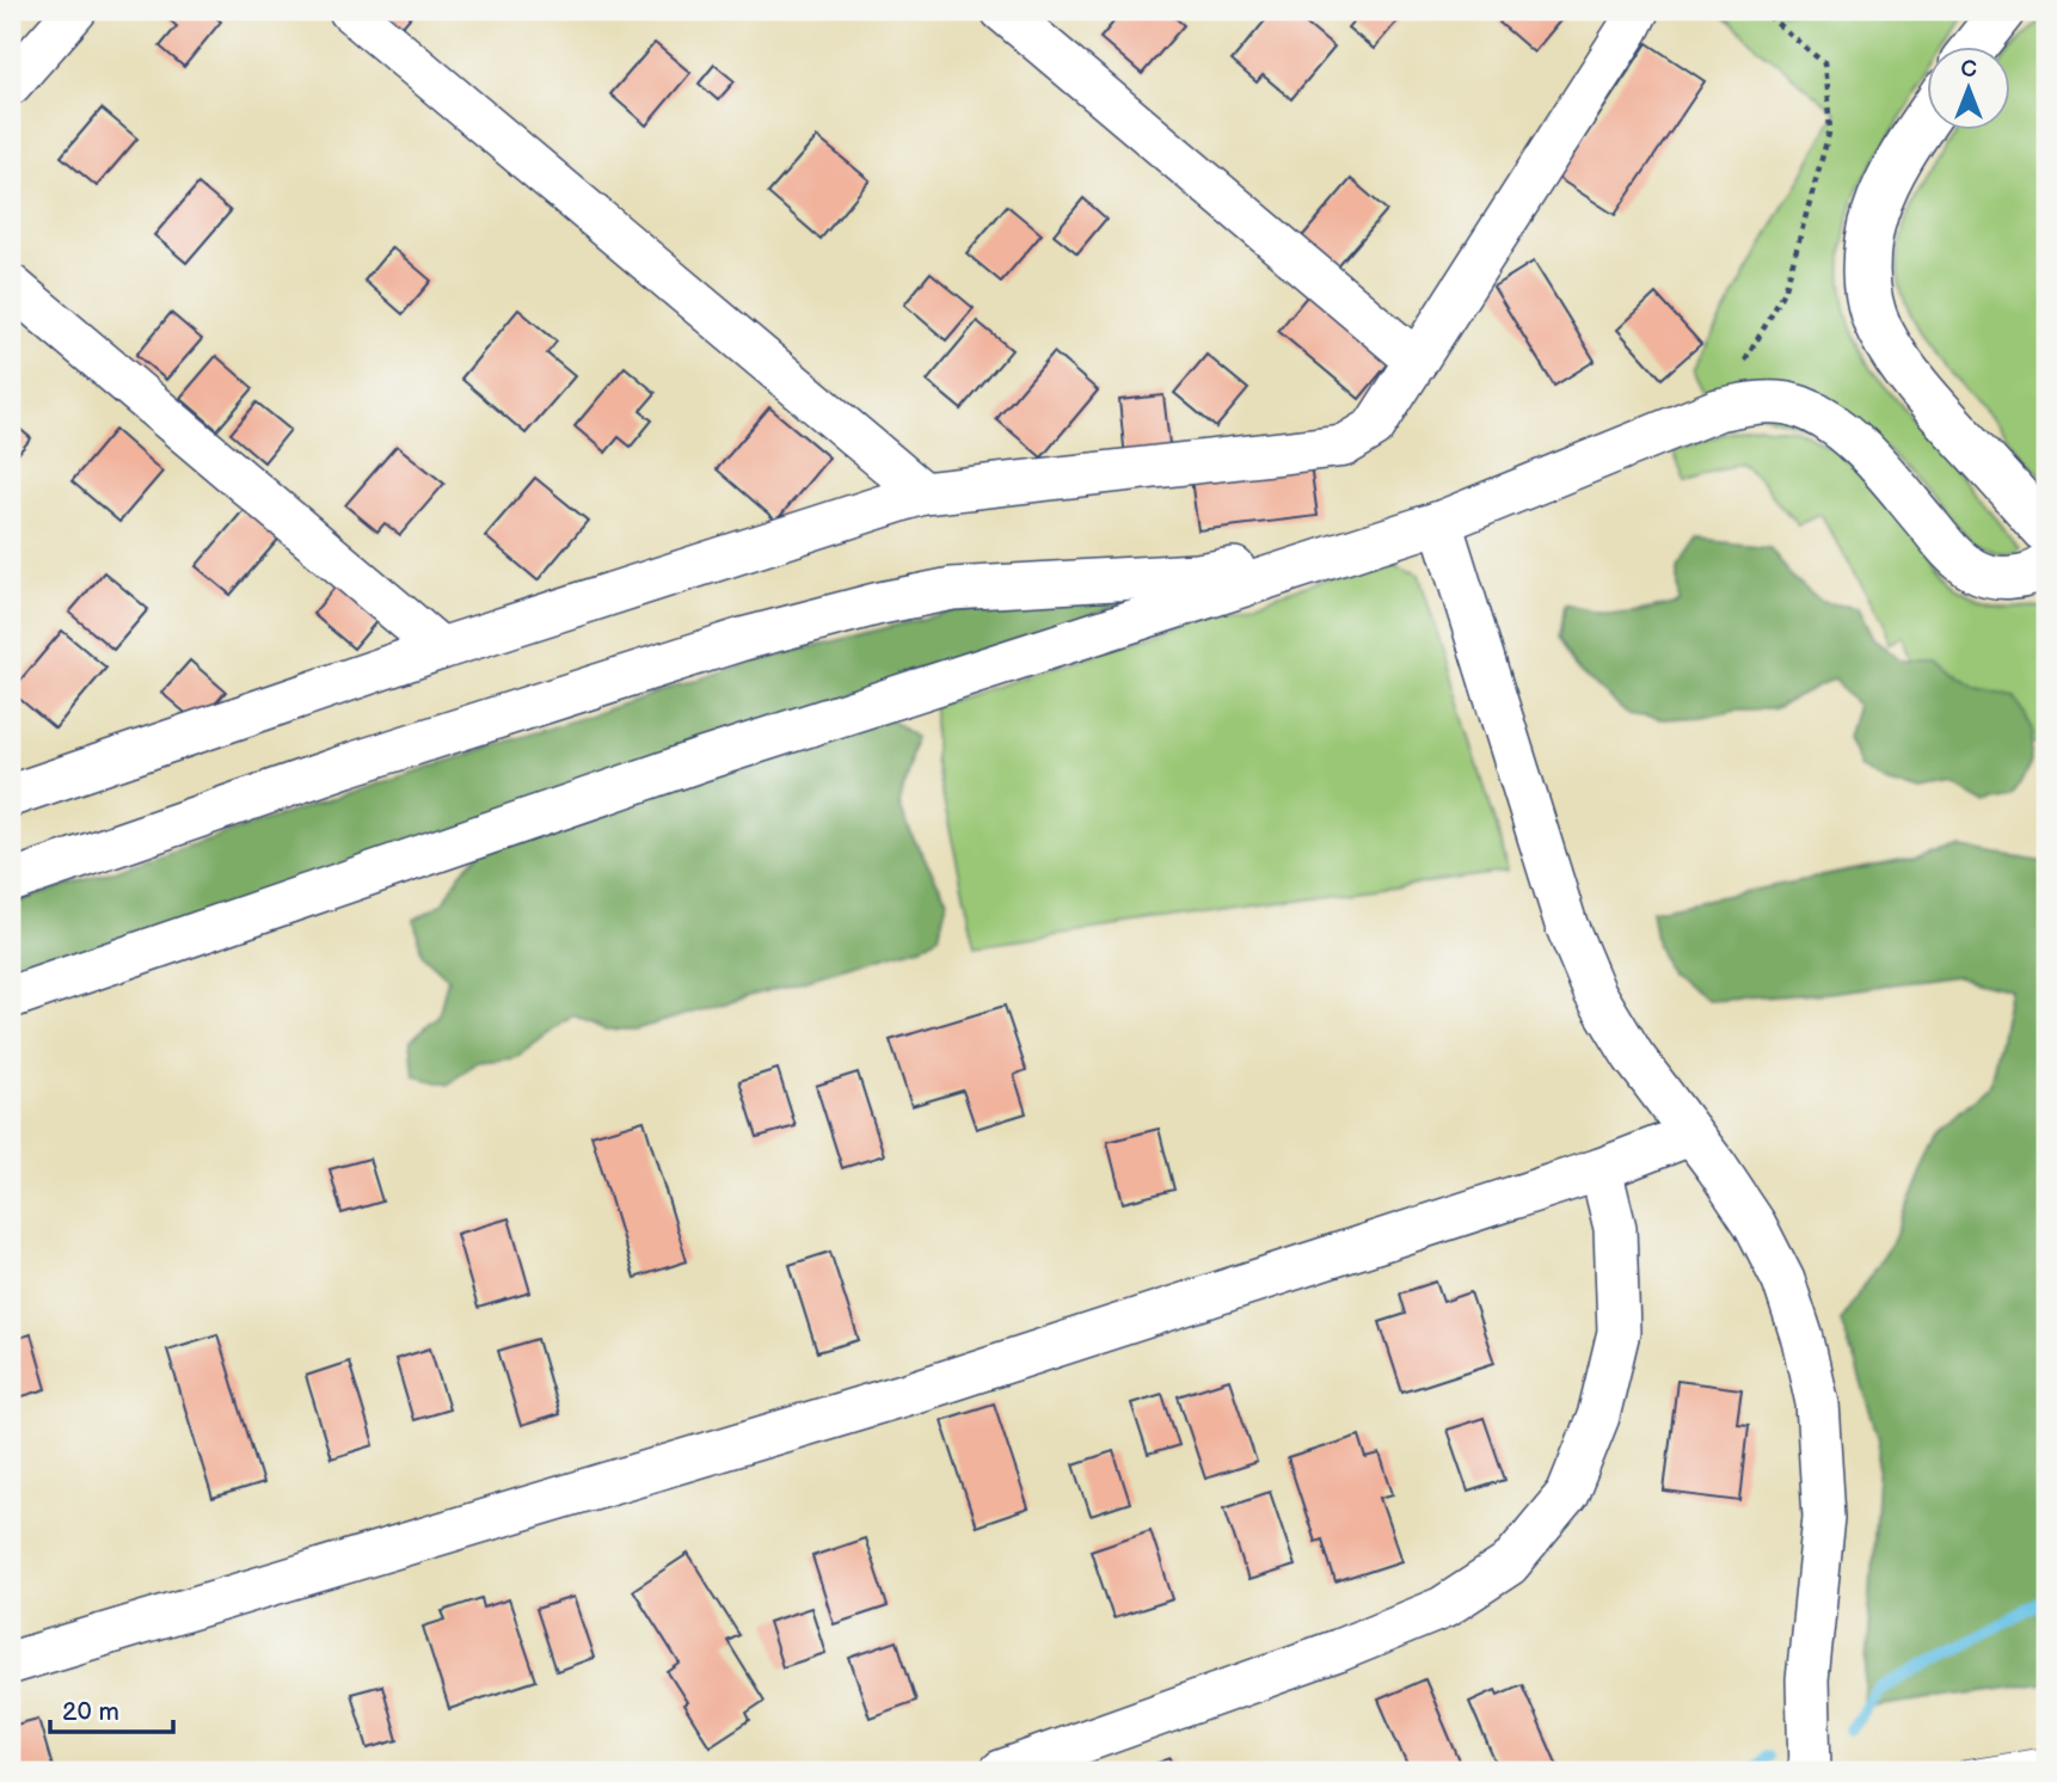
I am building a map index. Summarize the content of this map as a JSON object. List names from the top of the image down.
{
  "scale_bar": "20 m",
  "north": "top"
}
